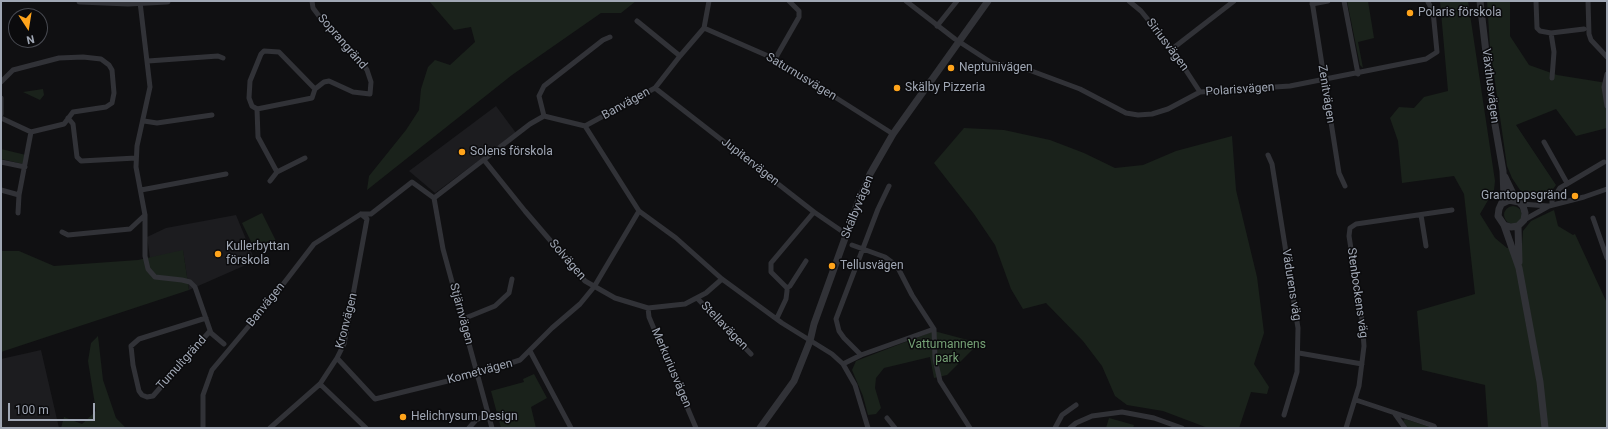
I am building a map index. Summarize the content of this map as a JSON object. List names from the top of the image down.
{
  "streets": {
    "street": [
      "Soprangränd",
      "Siriusvägen",
      "Saturnusvägen",
      "Växthusvägen",
      "Polarisvägen",
      "Zenitvägen",
      "Banvägen",
      "Jupitervägen",
      "Skälbyvägen",
      "Solvägen",
      "Vädurens väg",
      "Stenbockens väg",
      "Stjärnvägen",
      "Kronvägen",
      "Stellavägen",
      "Tumultgränd",
      "Merkuriusvägen",
      "Kometvägen"
    ]
  },
  "crossings": [
    ["Siriusvägen", "Polarisvägen"],
    ["Saturnusvägen", "Banvägen"],
    ["Saturnusvägen", "Skälbyvägen"],
    ["Polarisvägen", "Zenitvägen"],
    ["Polarisvägen", "Skälbyvägen"],
    ["Banvägen", "Jupitervägen"],
    ["Banvägen", "Stjärnvägen"],
    ["Banvägen", "Kronvägen"],
    ["Jupitervägen", "Skälbyvägen"],
    ["Solvägen", "Stellavägen"],
    ["Solvägen", "Merkuriusvägen"],
    ["Solvägen", "Kometvägen"],
    ["Stjärnvägen", "Kometvägen"],
    ["Kronvägen", "Kometvägen"]
  ],
  "parks": ["Vattumannens park"],
  "places": [
    "Polaris förskola",
    "Neptunivägen",
    "Skälby Pizzeria",
    "Solens förskola",
    "Grantoppsgränd",
    "Kullerbyttan förskola",
    "Tellusvägen",
    "Helichrysum Design"
  ],
  "scale_bar": "100 m",
  "north": "bottom"
}
